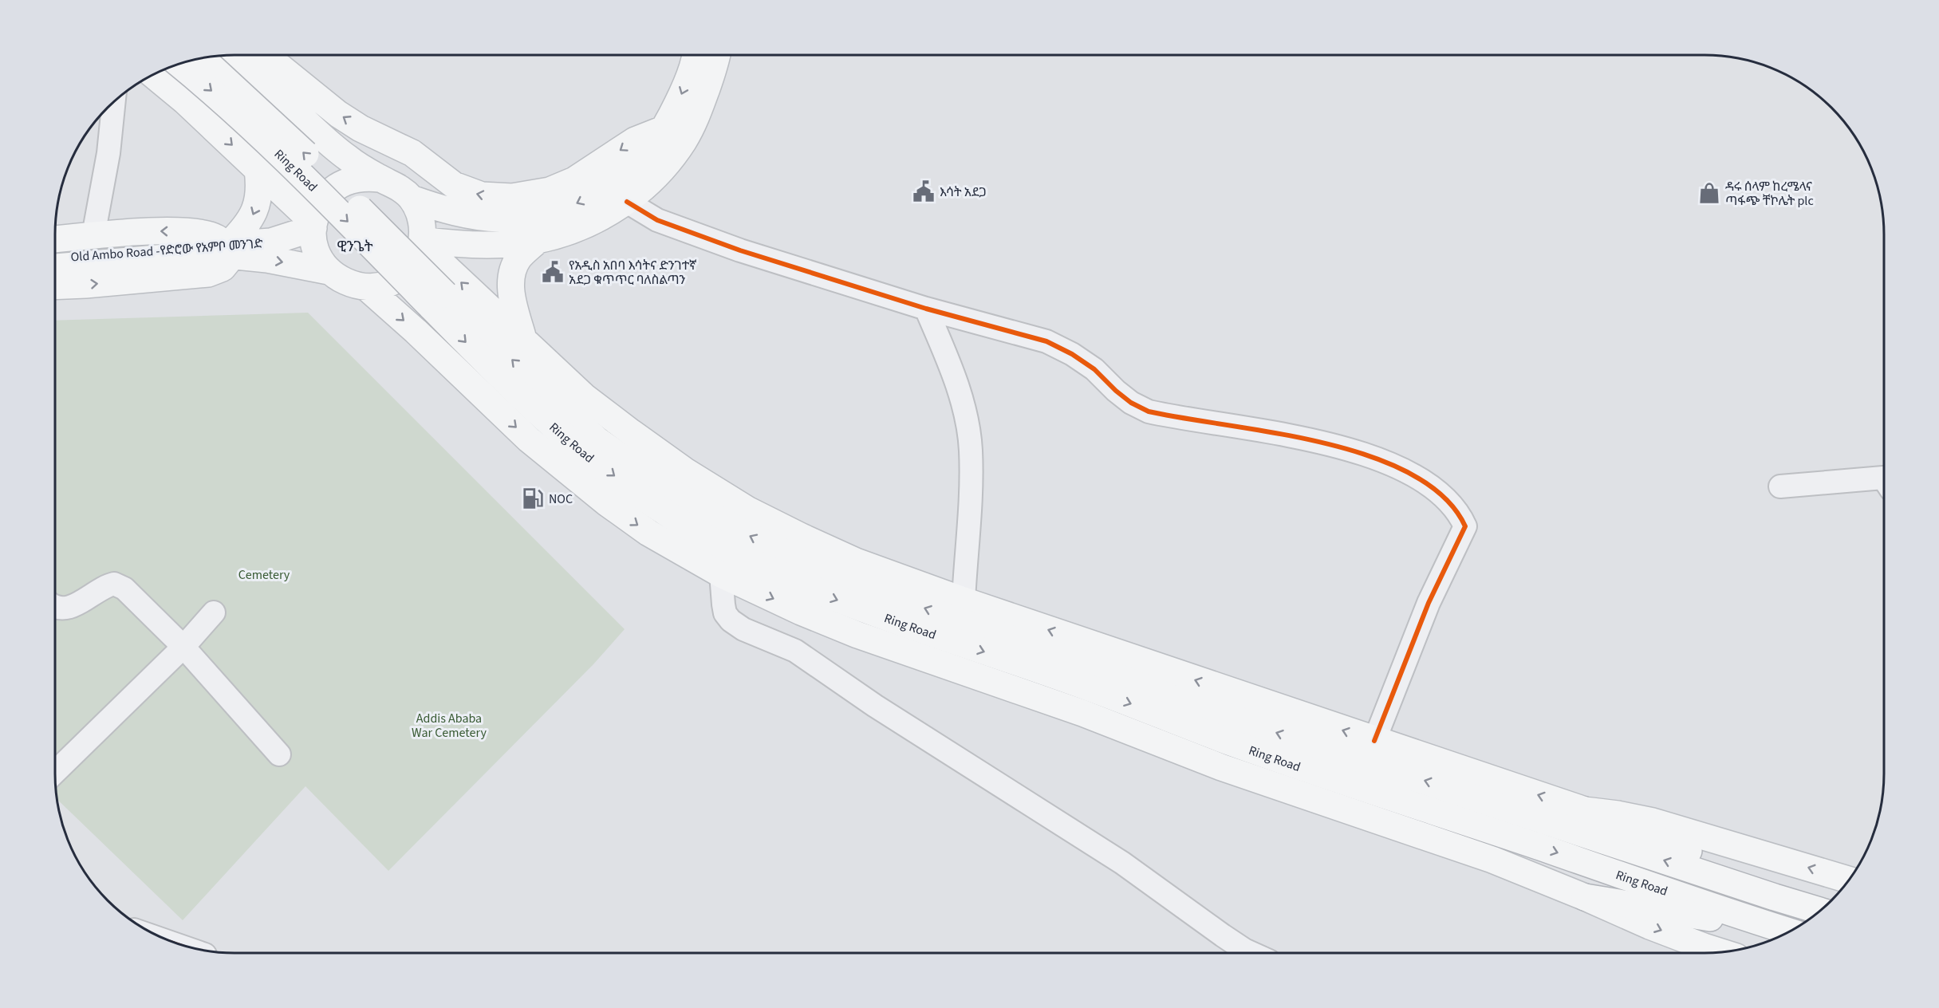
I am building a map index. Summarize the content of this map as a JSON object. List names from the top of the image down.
{
  "streets": {
    "main road": ["Ring Road", "Old Ambo Road -የድሮው የአምቦ መንገድ"]
  },
  "crossings": [
    ["Ring Road", "Old Ambo Road -የድሮው የአምቦ መንገድ"]
  ],
  "districts": ["ዊንጌት"],
  "parks": ["Cemetery", "Addis Ababa War Cemetery"],
  "places": {
    "public building": ["እሳት አደጋ", "የአዲስ አበባ እሳትና ድንገተኛ አደጋ ቁጥጥር ባለስልጣን"],
    "shop": ["ዳሩ ሰላም ከረሜላና ጣፋጭ ቸኮሌት plc"],
    "fuel station": ["NOC"]
  }
}
